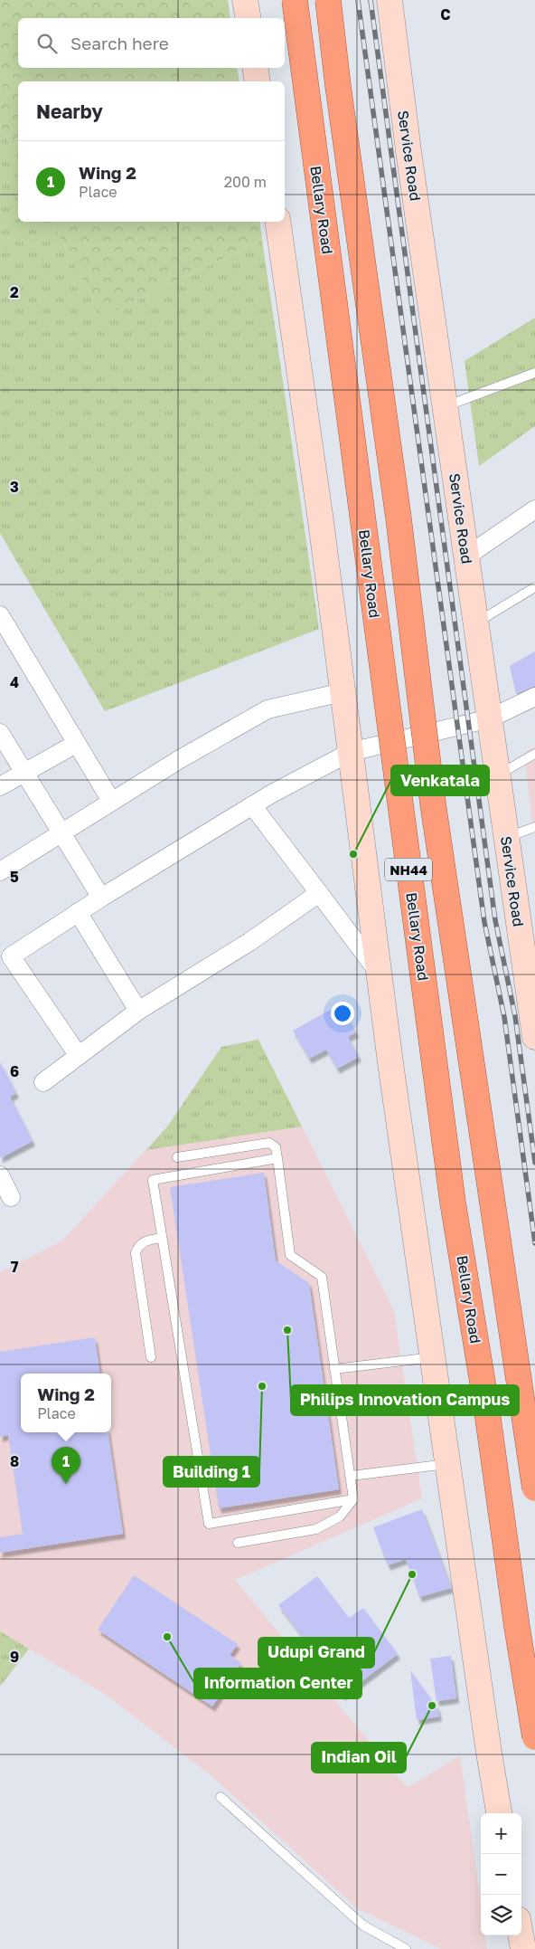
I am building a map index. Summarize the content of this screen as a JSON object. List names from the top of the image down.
{
  "streets": {
    "highway": ["Bellary Road", "NH44"],
    "main road": ["Service Road"]
  },
  "places": [
    "Venkatala",
    "Philips Innovation Campus",
    "Building 1",
    "Udupi Grand",
    "Information Center",
    "Indian Oil"
  ],
  "page": {
    "search": "Search here",
    "heading": "Nearby",
    "list": [
      {
        "mark": "1",
        "name": "Wing 2",
        "note": "Place",
        "value": "200 m"
      }
    ],
    "popup": ["Wing 2", "Place"],
    "pins": "1",
    "map_buttons": ["+", "−"]
  },
  "grid": {
    "columns": ["C"],
    "rows": [
      "2",
      "3",
      "4",
      "5",
      "6",
      "7",
      "8",
      "9"
    ]
  }
}
